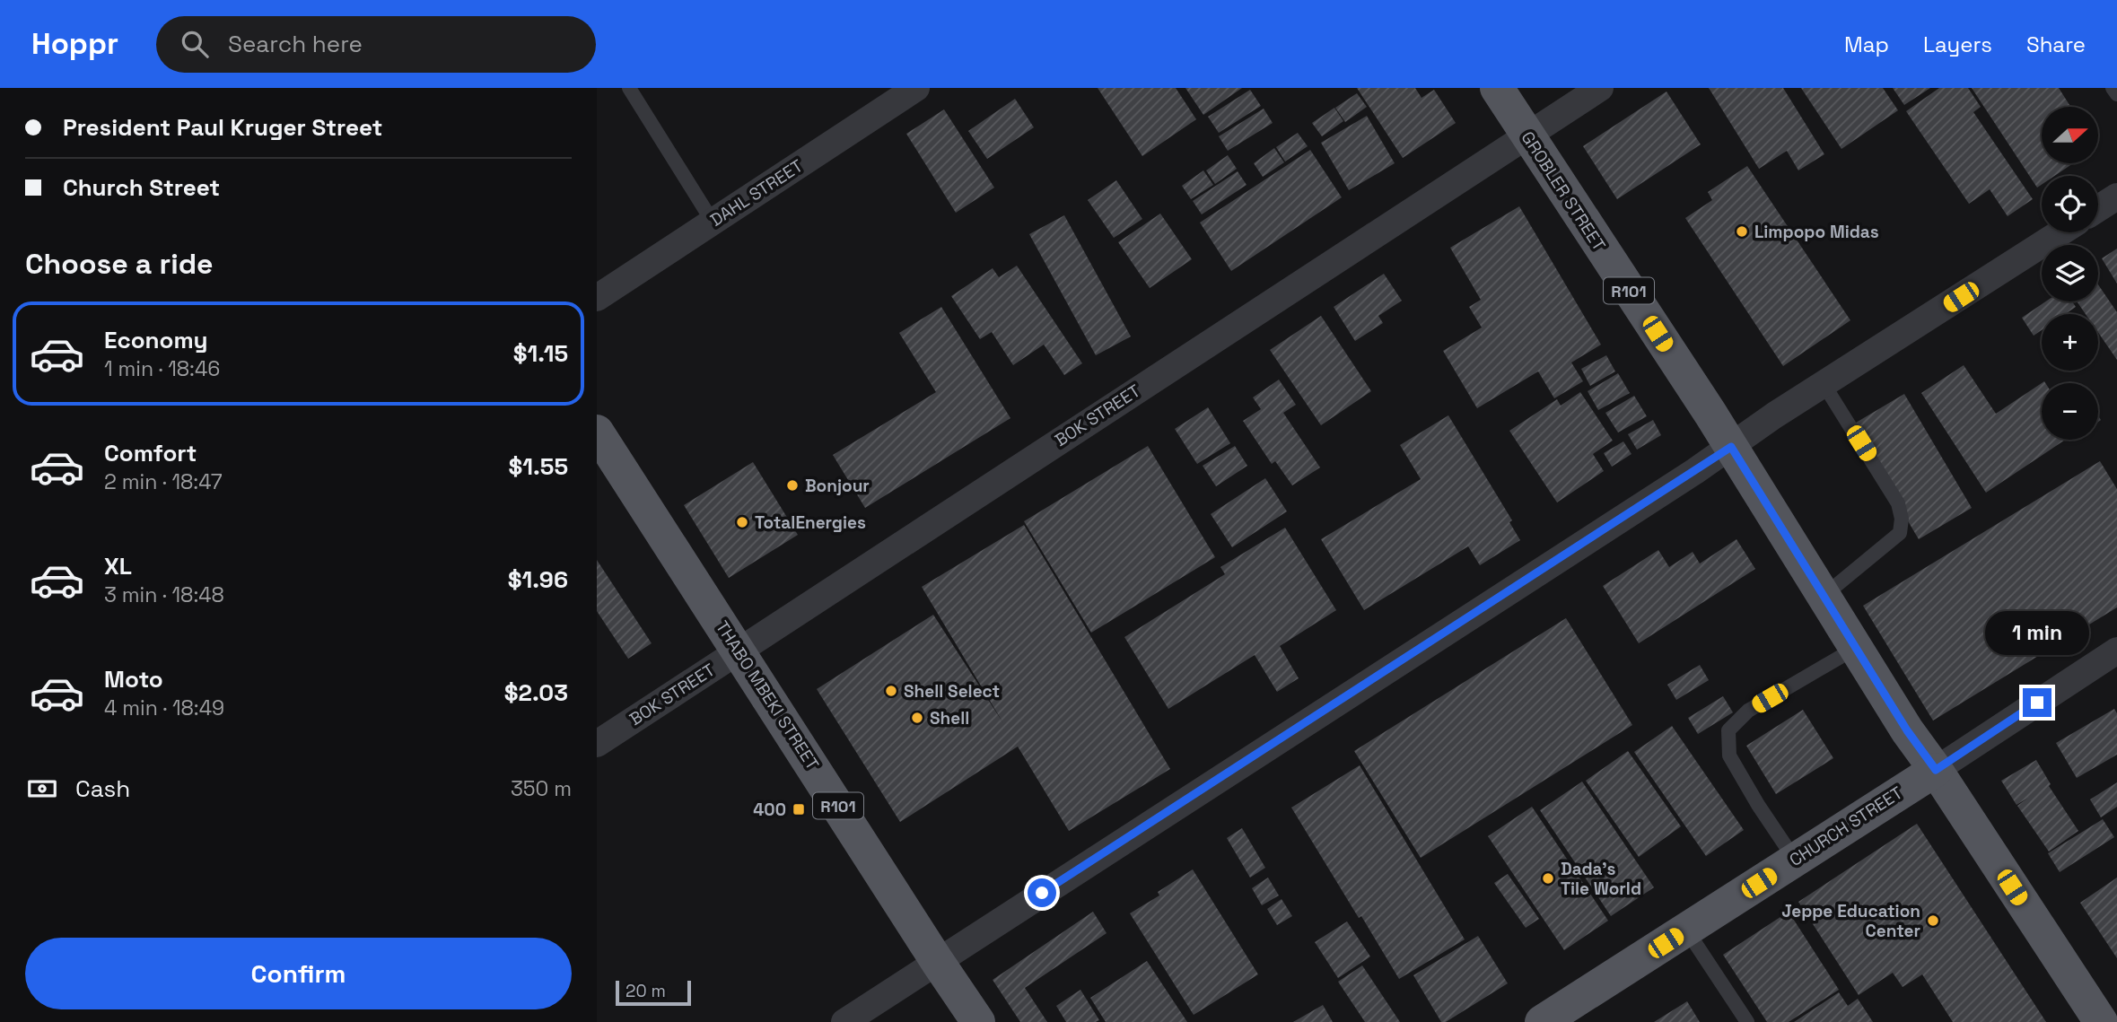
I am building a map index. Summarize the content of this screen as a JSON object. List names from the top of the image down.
{
  "streets": {
    "main road": [
      "GROBLER STREET",
      "R101",
      "THABO MBEKI STREET",
      "CHURCH STREET"
    ],
    "street": ["DAHL STREET", "BOK STREET"]
  },
  "crossings": [
    ["GROBLER STREET", "BOK STREET"],
    ["GROBLER STREET", "CHURCH STREET"],
    ["BOK STREET", "THABO MBEKI STREET"]
  ],
  "places": {
    "other": [
      "Limpopo Midas",
      "Bonjour",
      "TotalEnergies",
      "Shell Select",
      "Shell",
      "Dada's Tile World",
      "Jeppe Education Center"
    ],
    "transit": ["400"]
  },
  "scale_bar": "20 m",
  "north": "right",
  "page": {
    "header": "Hoppr",
    "search": "Search here",
    "nav": ["Map", "Layers", "Share"],
    "banner": ["President Paul Kruger Street", "Church Street"],
    "map_buttons": ["+", "−"],
    "heading": "Choose a ride",
    "list": [
      {
        "name": "Economy",
        "note": "1 min · 18:46",
        "value": "$1.15"
      },
      {
        "name": "Comfort",
        "note": "2 min · 18:47",
        "value": "$1.55"
      },
      {
        "name": "XL",
        "note": "3 min · 18:48",
        "value": "$1.96"
      },
      {
        "name": "Moto",
        "note": "4 min · 18:49",
        "value": "$2.03"
      }
    ],
    "bubble": "1 min",
    "pay": ["Cash", "350 m"],
    "buttons": "Confirm",
    "scale": "20 m"
  }
}
